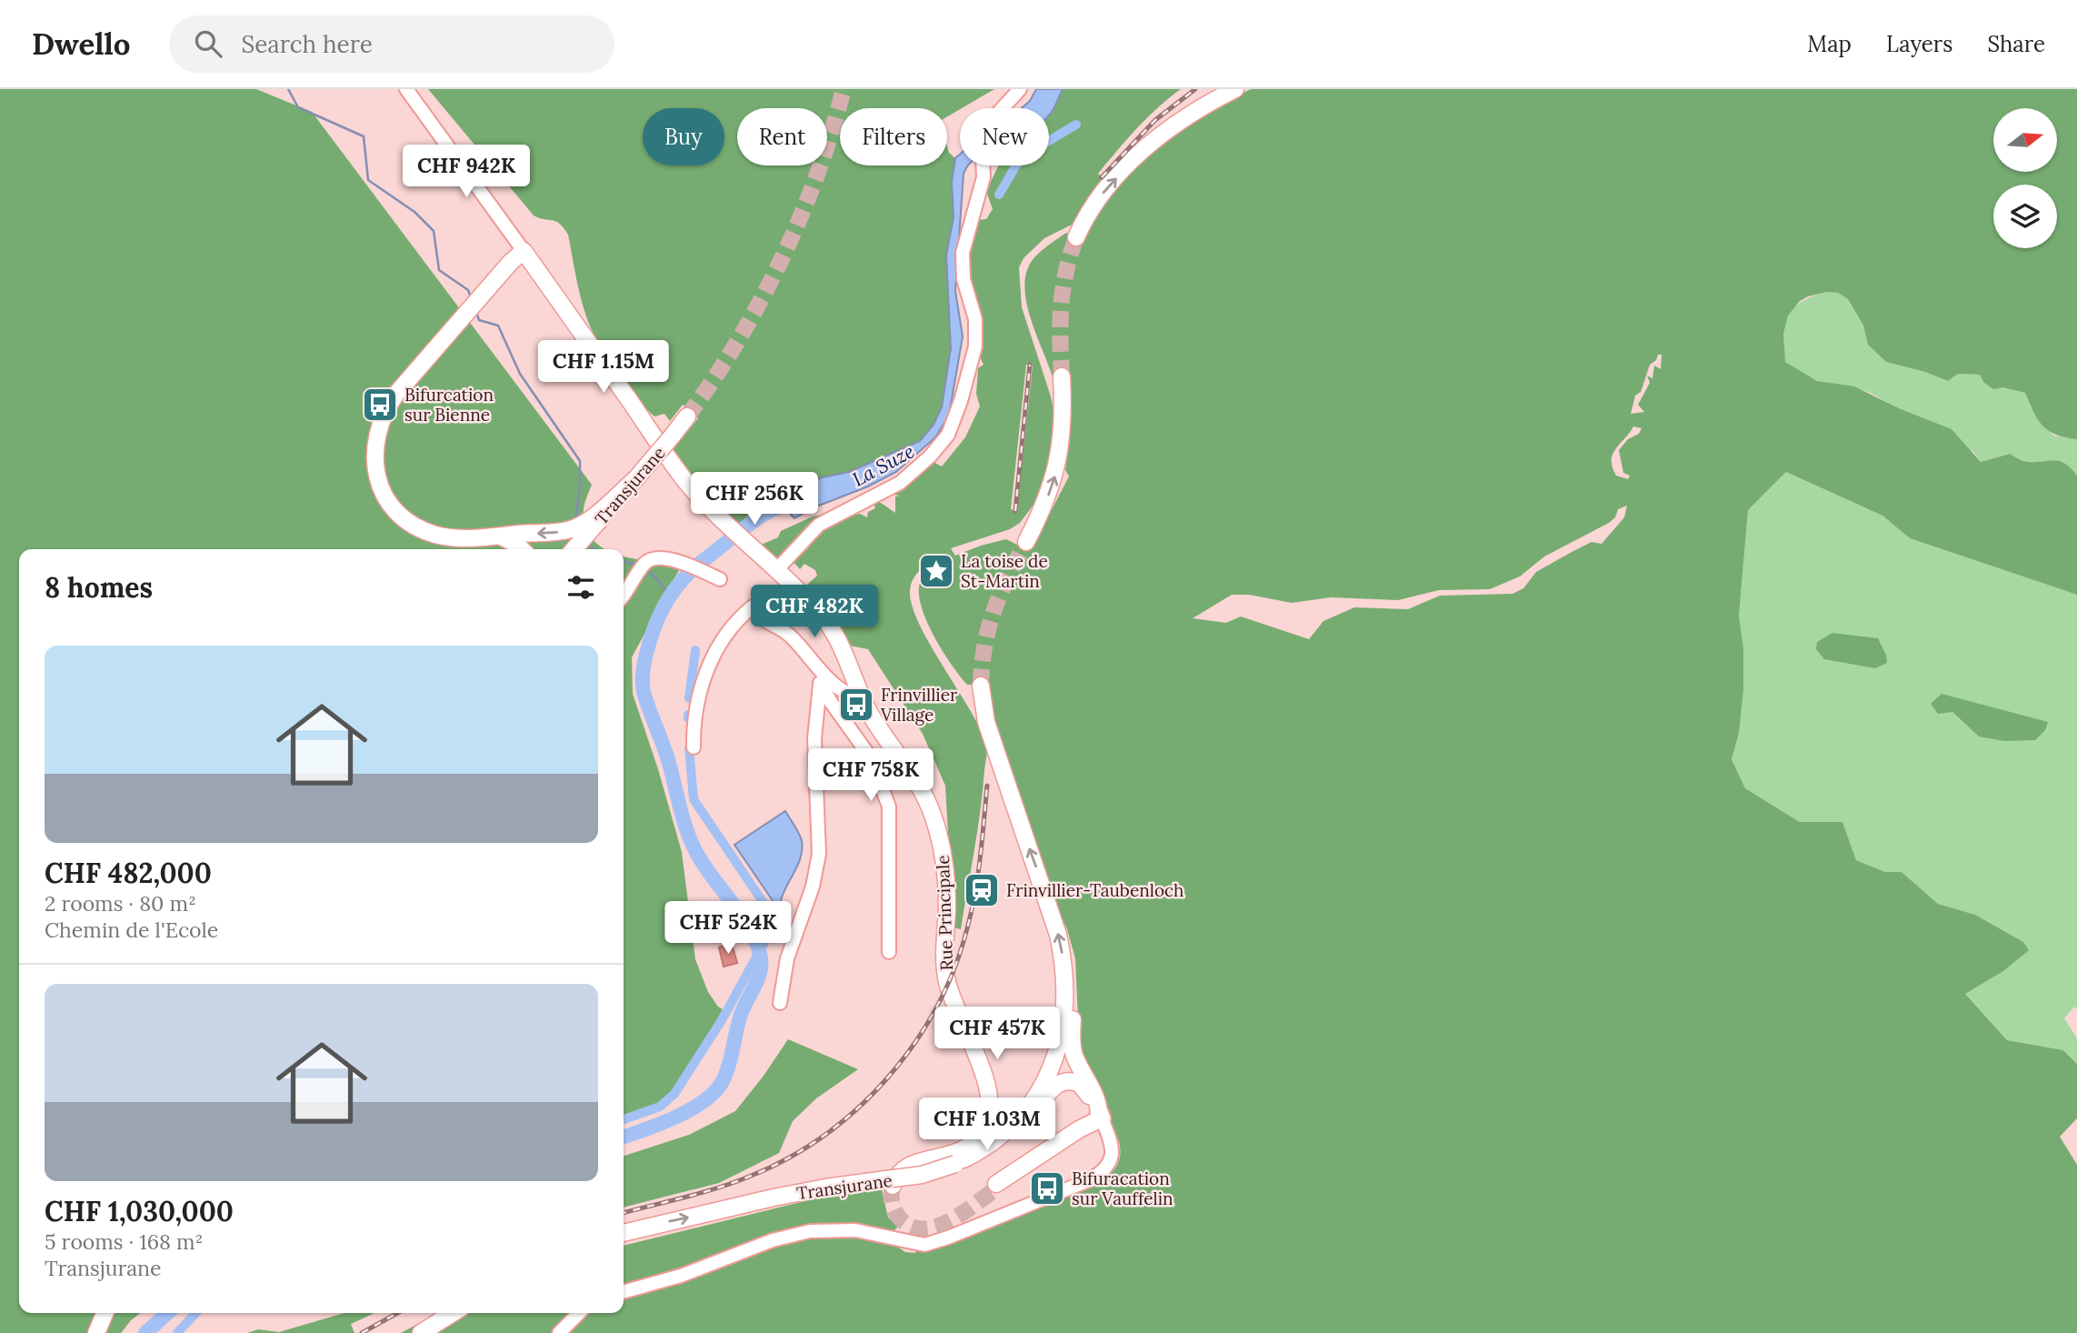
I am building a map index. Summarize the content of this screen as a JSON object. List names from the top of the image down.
{
  "streets": {
    "main road": ["Transjurane", "Rue Principale"]
  },
  "crossings": [
    ["Transjurane", "Rue Principale"]
  ],
  "one_way": ["Transjurane"],
  "water": ["La Suze"],
  "places": {
    "bus stop": ["Bifurcation sur Bienne", "Frinvillier Village", "Bifuracation sur Vauffelin"],
    "place": ["La toise de St-Martin"],
    "station": ["Frinvillier-Taubenloch"]
  },
  "north": "right",
  "page": {
    "header": "Dwello",
    "search": "Search here",
    "nav": ["Map", "Layers", "Share"],
    "chip": [
      "Buy",
      "Rent",
      "Filters",
      "New"
    ],
    "price": [
      "CHF 942K",
      "CHF 1.15M",
      "CHF 256K",
      "CHF 482K",
      "CHF 758K",
      "CHF 524K",
      "CHF 457K",
      "CHF 1.03M"
    ],
    "heading": "8 homes",
    "list": [
      {
        "name": "CHF 482,000",
        "note": "2 rooms · 80 m² · Chemin de l'Ecole"
      },
      {
        "name": "CHF 1,030,000",
        "note": "5 rooms · 168 m² · Transjurane"
      }
    ]
  }
}
